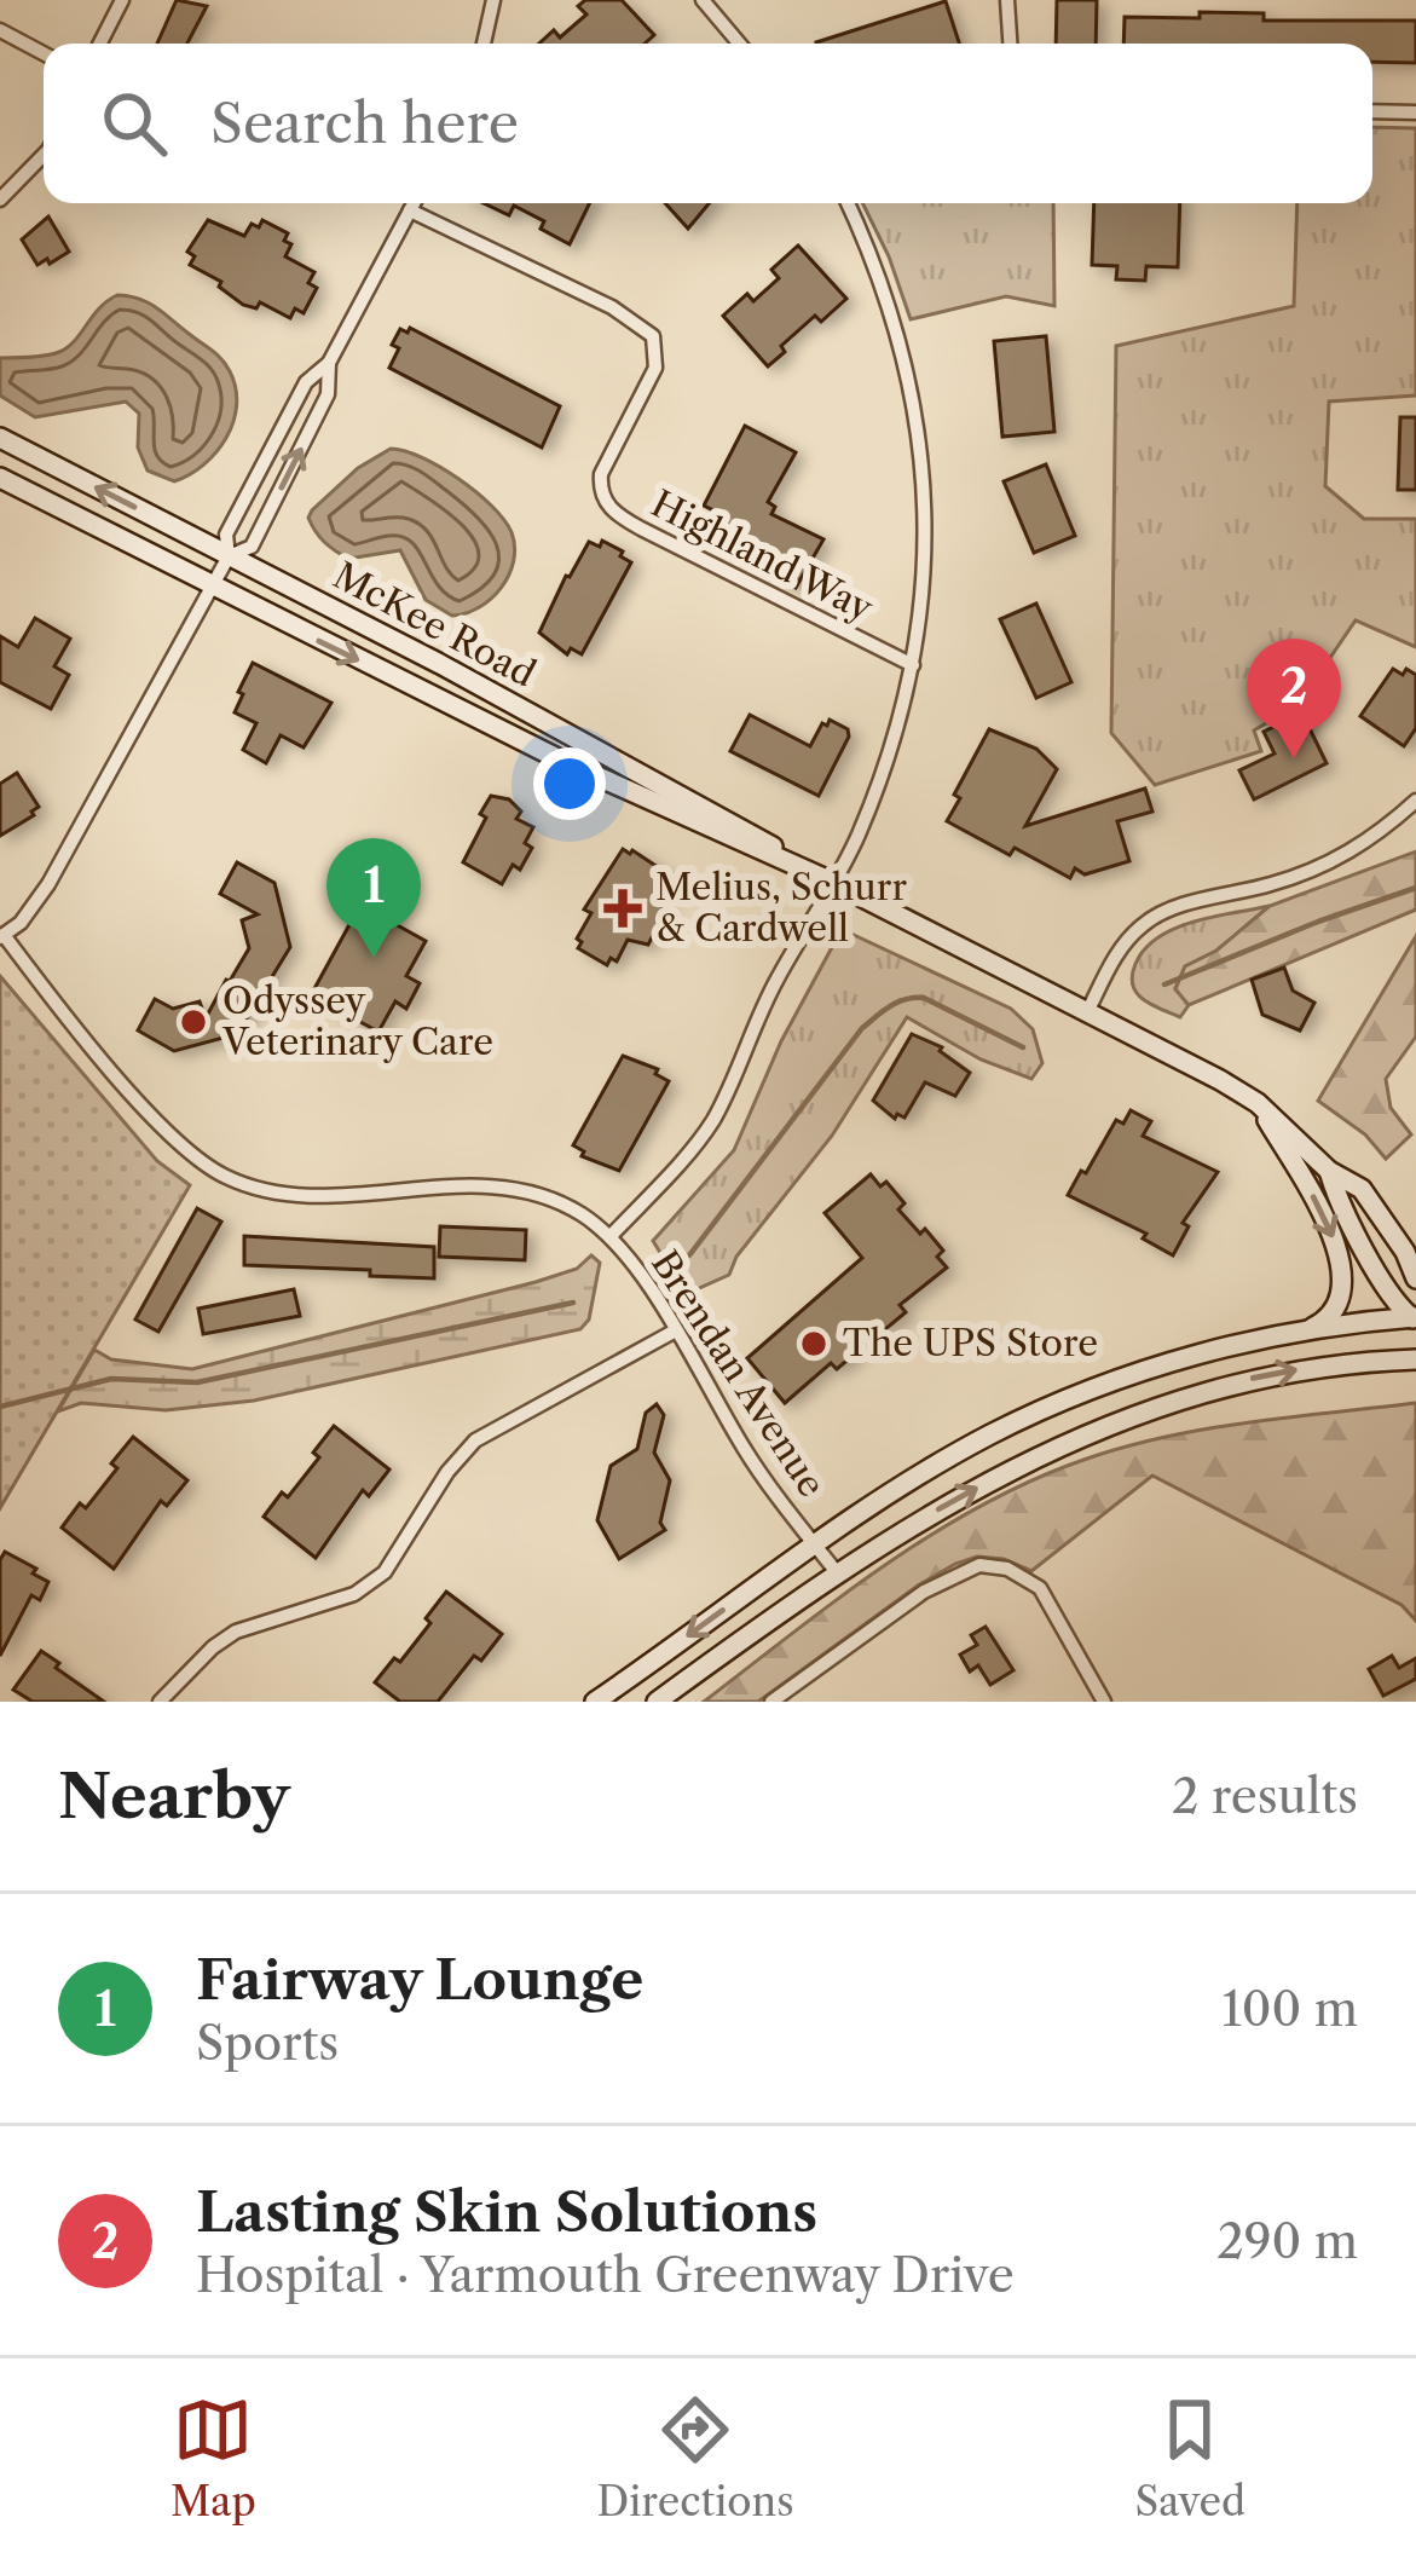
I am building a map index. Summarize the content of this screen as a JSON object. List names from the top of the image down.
{
  "streets": {
    "main road": ["McKee Road"],
    "street": ["Highland Way", "Brendan Avenue"]
  },
  "places": {
    "health": ["Melius, Schurr & Cardwell"],
    "other": ["Odyssey Veterinary Care", "The UPS Store"]
  },
  "page": {
    "search": "Search here",
    "pins": ["2", "1"],
    "heading": ["Nearby", "2 results"],
    "list": [
      {
        "mark": "1",
        "name": "Fairway Lounge",
        "note": "Sports",
        "value": "100 m"
      },
      {
        "mark": "2",
        "name": "Lasting Skin Solutions",
        "note": "Hospital · Yarmouth Greenway Drive",
        "value": "290 m"
      }
    ],
    "nav": ["Map", "Directions", "Saved"]
  }
}
